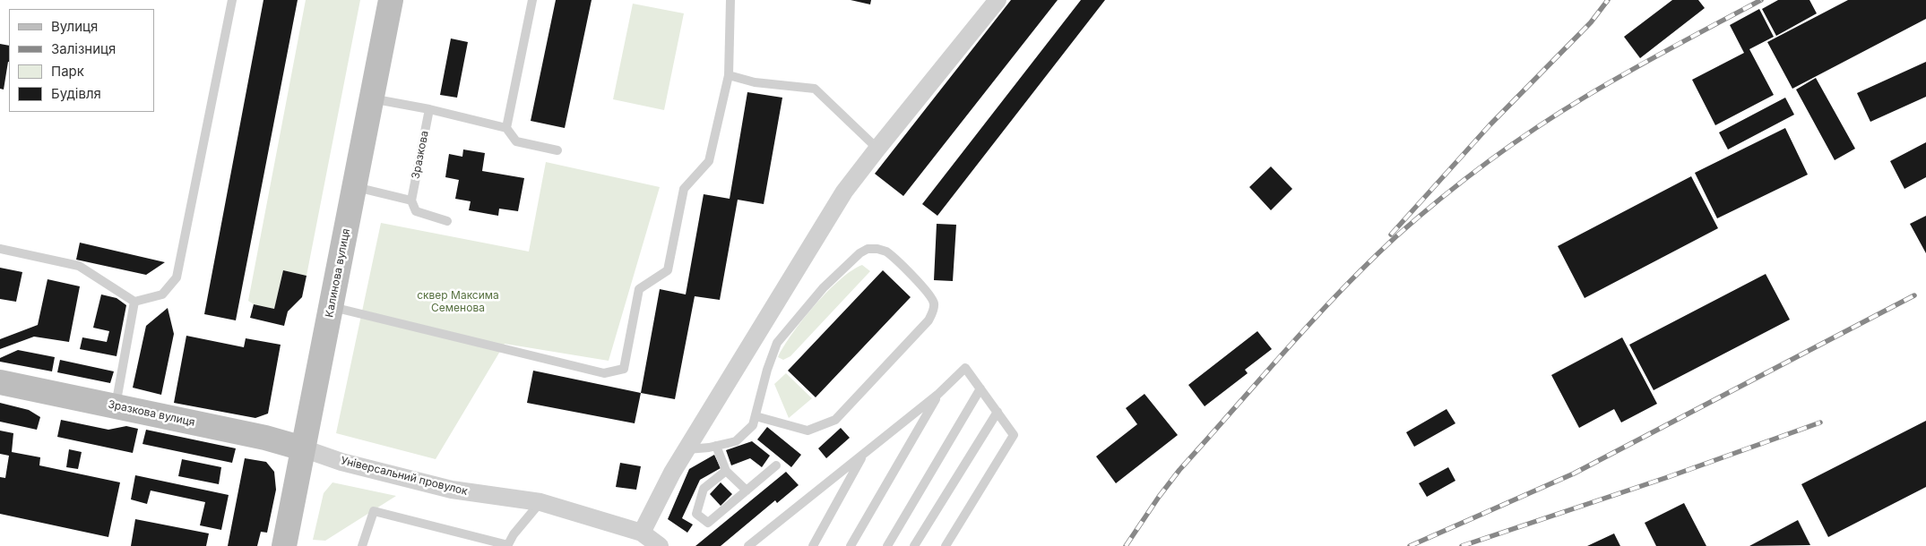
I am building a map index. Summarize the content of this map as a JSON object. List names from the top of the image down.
{
  "streets": {
    "main road": ["Калинова вулиця", "Зразкова вулиця"],
    "street": ["Універсальний провулок"],
    "lane": ["Зразкова"]
  },
  "crossings": [
    ["Калинова вулиця", "Зразкова вулиця"],
    ["Калинова вулиця", "Універсальний провулок"],
    ["Зразкова вулиця", "Універсальний провулок"]
  ],
  "parks": ["сквер Максима Семенова"],
  "legend": [
    "Вулиця",
    "Залізниця",
    "Парк",
    "Будівля"
  ]
}
